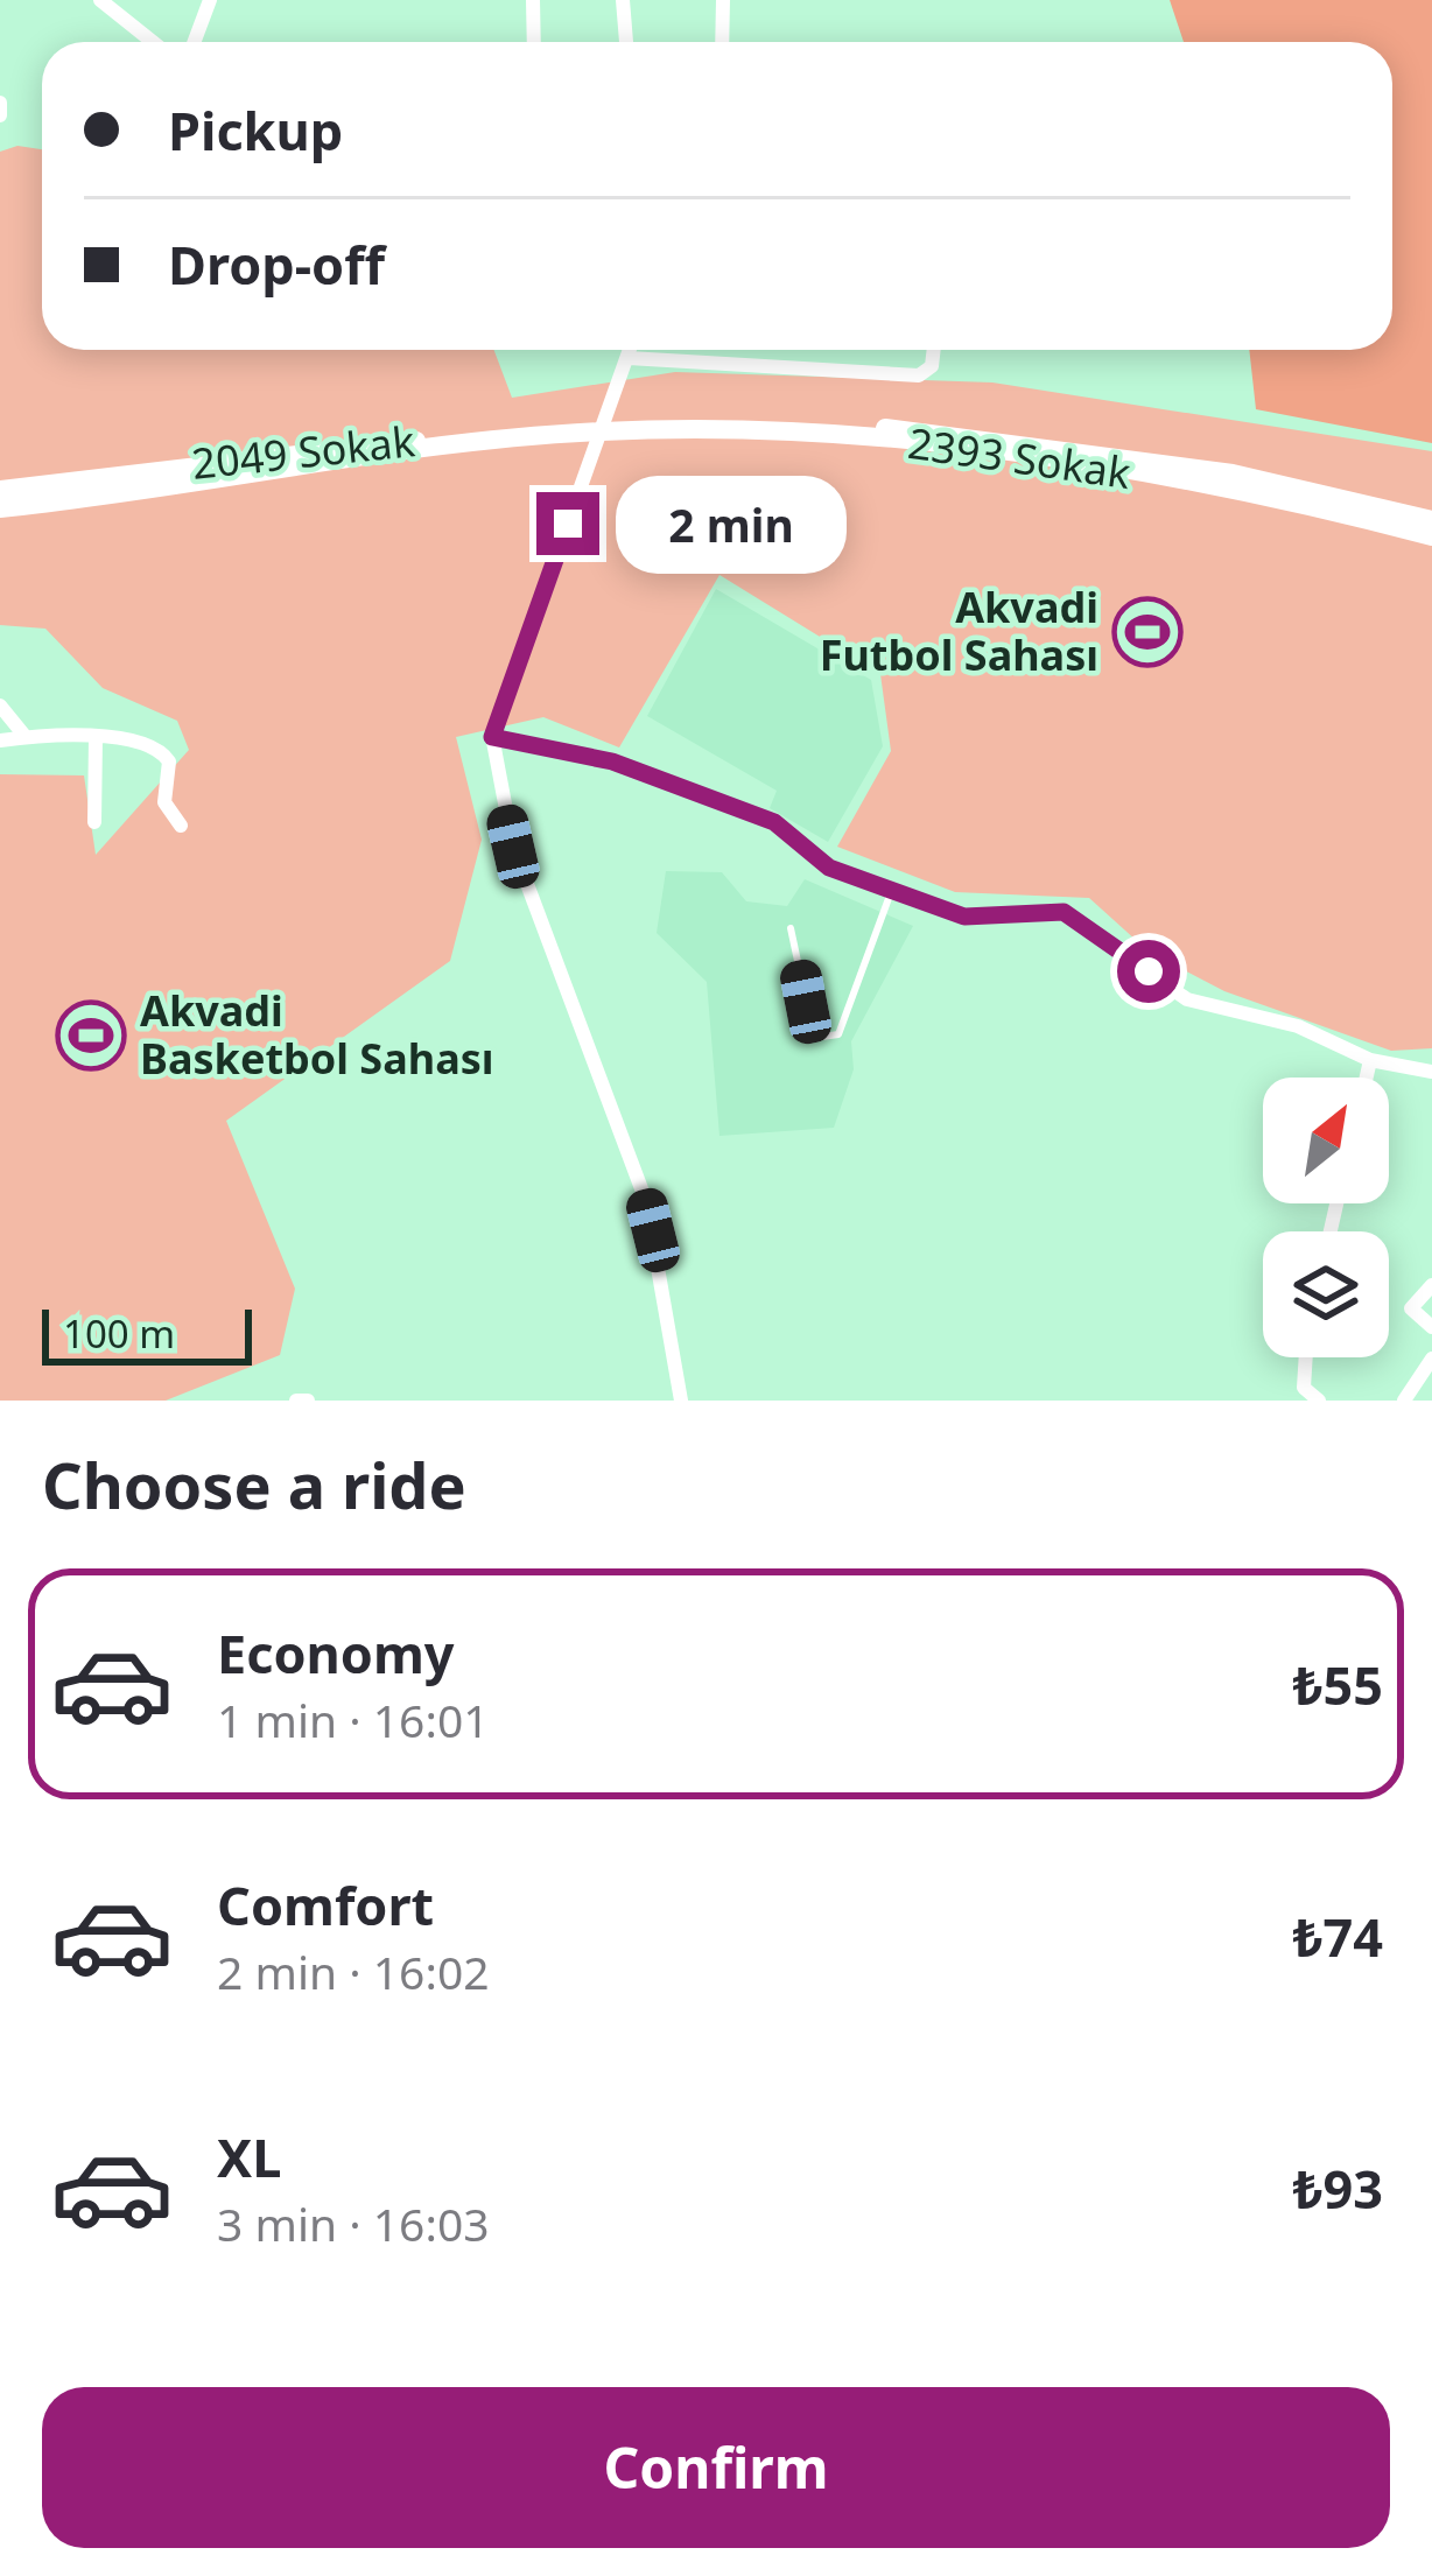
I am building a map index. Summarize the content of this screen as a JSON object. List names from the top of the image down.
{
  "streets": {
    "main road": ["2049 Sokak", "2393 Sokak"]
  },
  "crossings": [
    ["2049 Sokak", "2393 Sokak"]
  ],
  "places": {
    "sports": ["Akvadi Futbol Sahası", "Akvadi Basketbol Sahası"]
  },
  "scale_bar": "100 m",
  "north": "top right",
  "page": {
    "banner": ["Pickup", "Drop-off"],
    "bubble": "2 min",
    "scale": "100 m",
    "heading": "Choose a ride",
    "list": [
      {
        "name": "Economy",
        "note": "1 min · 16:01",
        "value": "₺55"
      },
      {
        "name": "Comfort",
        "note": "2 min · 16:02",
        "value": "₺74"
      },
      {
        "name": "XL",
        "note": "3 min · 16:03",
        "value": "₺93"
      }
    ],
    "buttons": "Confirm"
  }
}
